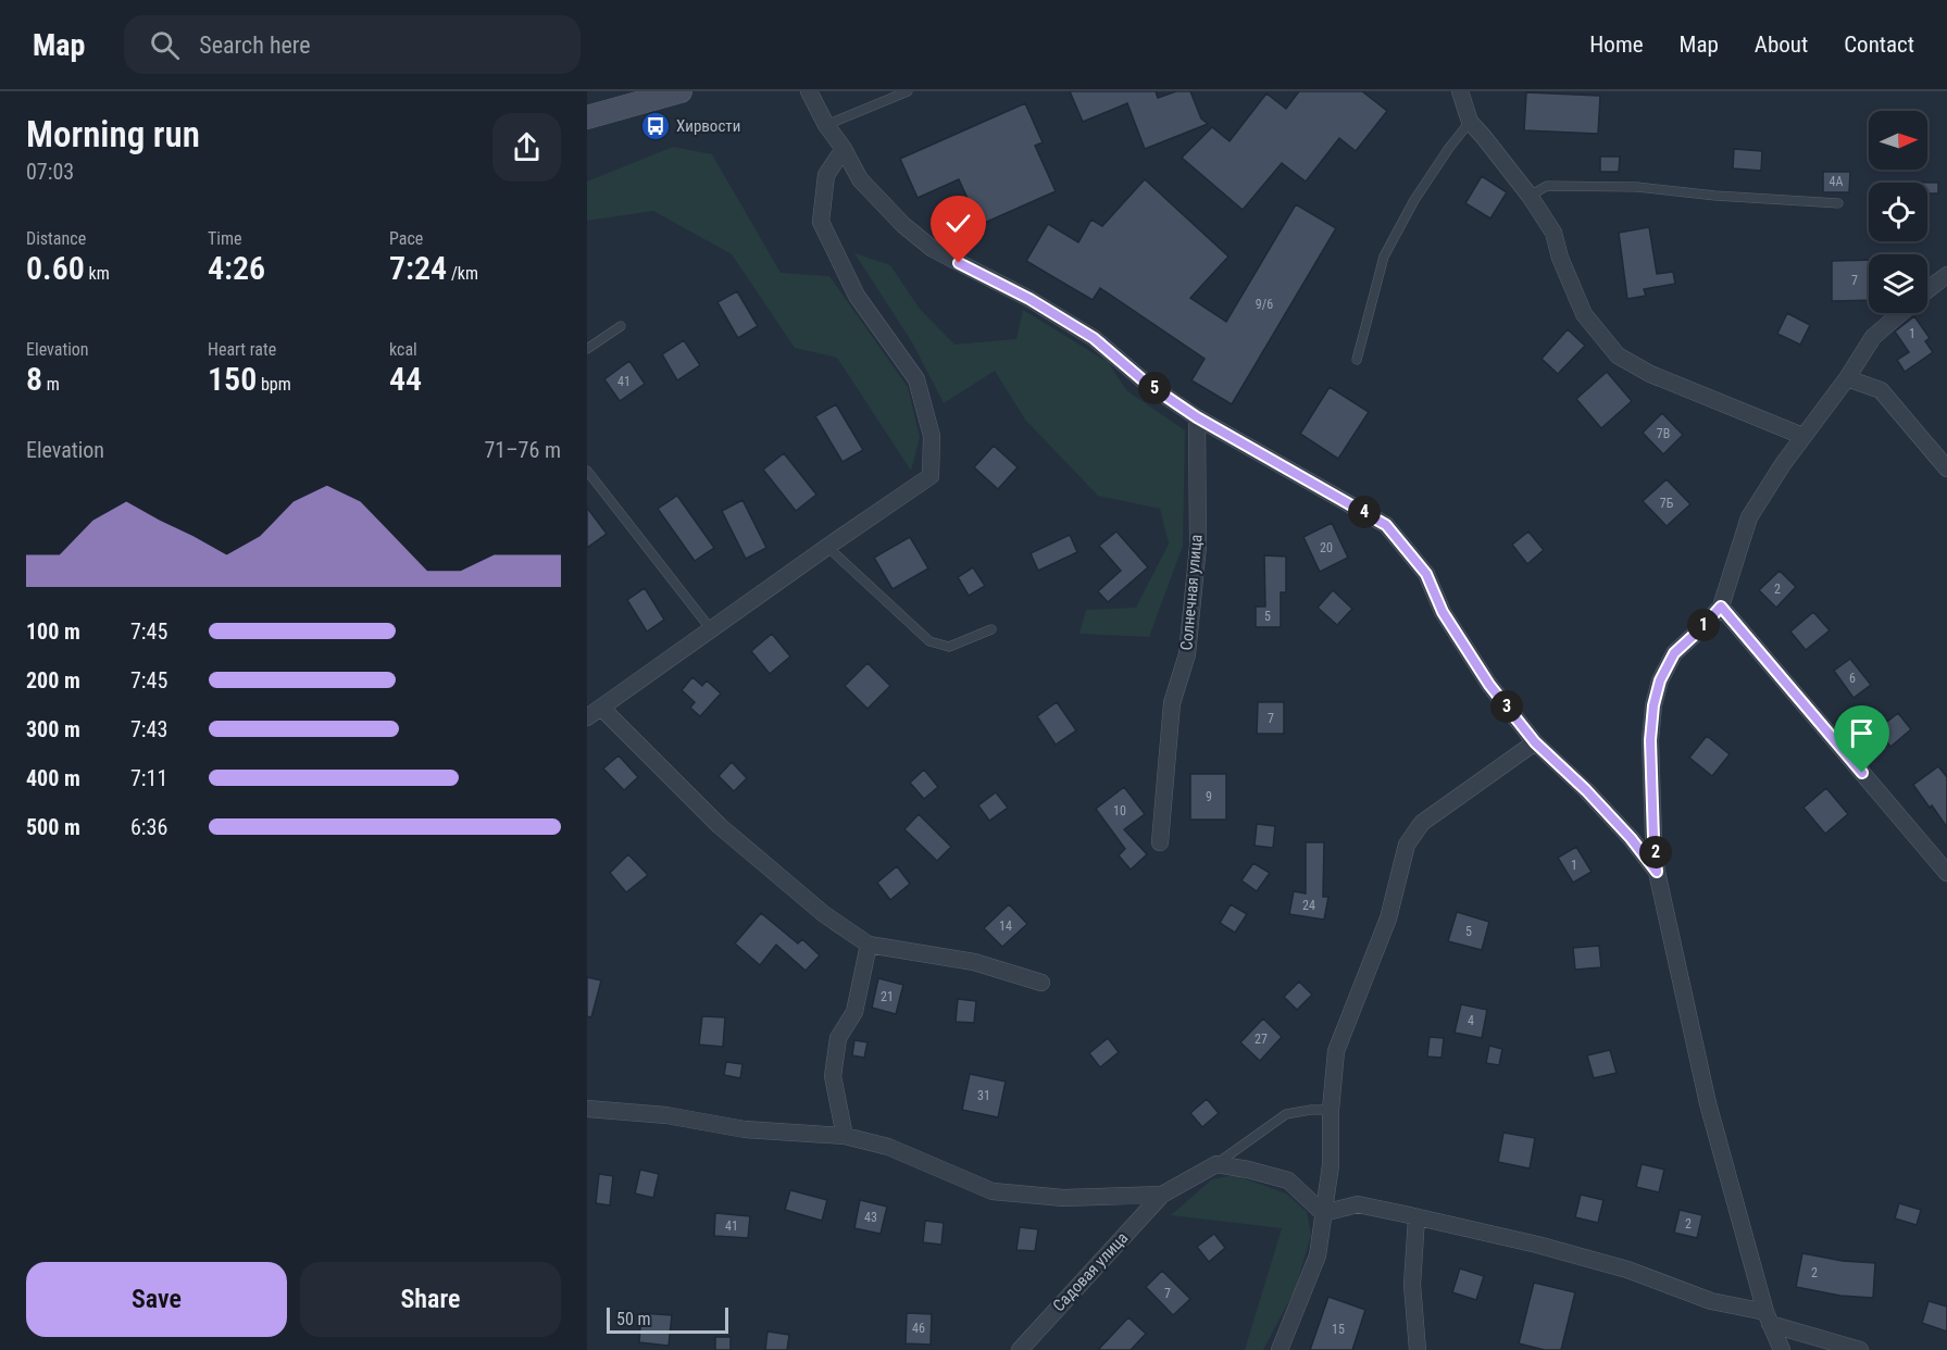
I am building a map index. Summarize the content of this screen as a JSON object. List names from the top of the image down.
{
  "streets": {
    "street": ["Солнечная улица", "Садовая улица"]
  },
  "places": {
    "bus stop": ["Хирвости"]
  },
  "house_numbers": [
    "4А",
    "7",
    "9/6",
    "1",
    "41",
    "7В",
    "7Б",
    "20",
    "2",
    "5",
    "6",
    "7",
    "9",
    "10",
    "1",
    "24",
    "14",
    "5",
    "21",
    "4",
    "27",
    "31",
    "43",
    "2",
    "41",
    "2",
    "7",
    "46",
    "15"
  ],
  "scale_bar": "50 m",
  "north": "right",
  "page": {
    "header": "Map",
    "search": "Search here",
    "nav": [
      "Home",
      "Map",
      "About",
      "Contact"
    ],
    "heading": ["Morning run", "07:03"],
    "stats": [
      ["Distance", "0.60 km"],
      ["Time", "4:26"],
      ["Pace", "7:24 /km"],
      ["Elevation", "8 m"],
      ["Heart rate", "150 bpm"],
      ["kcal", "44"]
    ],
    "pins": [
      "5",
      "4",
      "1",
      "3",
      "2"
    ],
    "chart": ["Elevation", "71–76 m"],
    "list": [
      {
        "name": "100 m",
        "note": "7:45"
      },
      {
        "name": "200 m",
        "note": "7:45"
      },
      {
        "name": "300 m",
        "note": "7:43"
      },
      {
        "name": "400 m",
        "note": "7:11"
      },
      {
        "name": "500 m",
        "note": "6:36"
      }
    ],
    "buttons": ["Save", "Share"],
    "scale": "50 m"
  }
}
